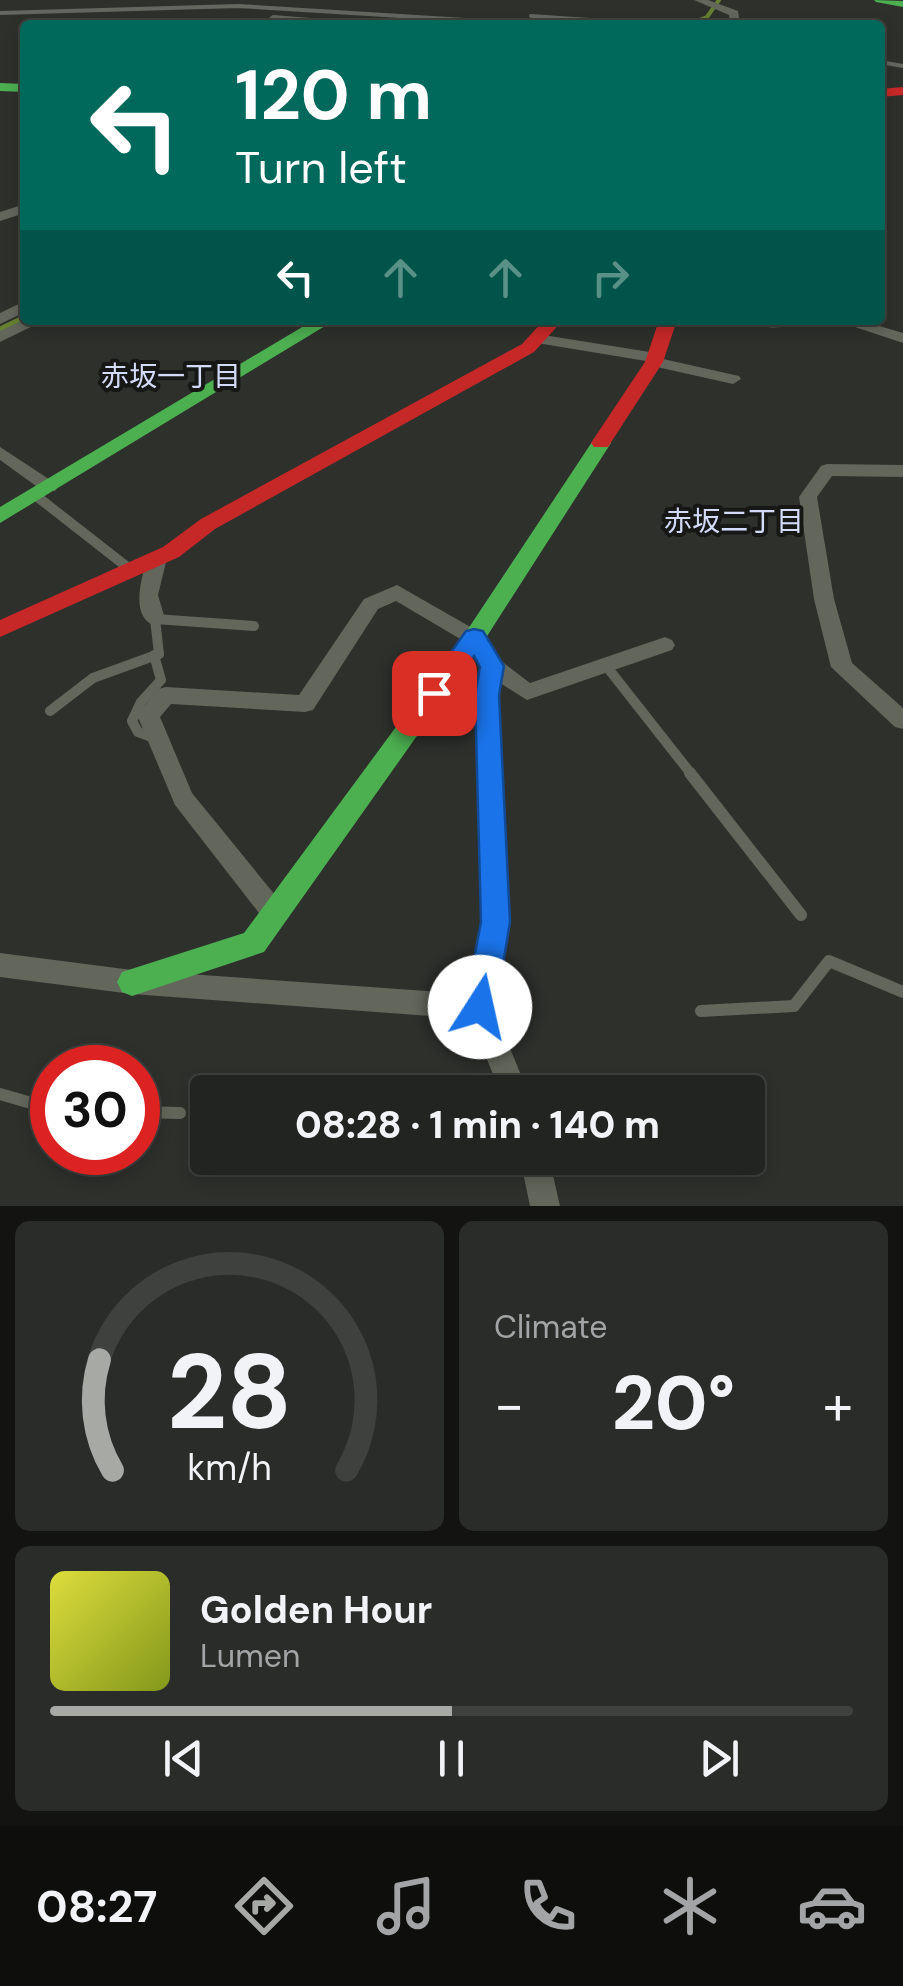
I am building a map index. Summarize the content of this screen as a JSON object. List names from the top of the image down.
{
  "districts": ["赤坂一丁目", "赤坂二丁目"],
  "page": {
    "turn": ["120 m", "Turn left"],
    "limit": "30",
    "trip": "08:28 · 1 min · 140 m",
    "tile": "Climate",
    "heat": ["−", "20°", "+"],
    "song": ["Golden Hour", "Lumen"],
    "tabs": "08:27",
    "gauge": ["28", "km/h"]
  }
}
